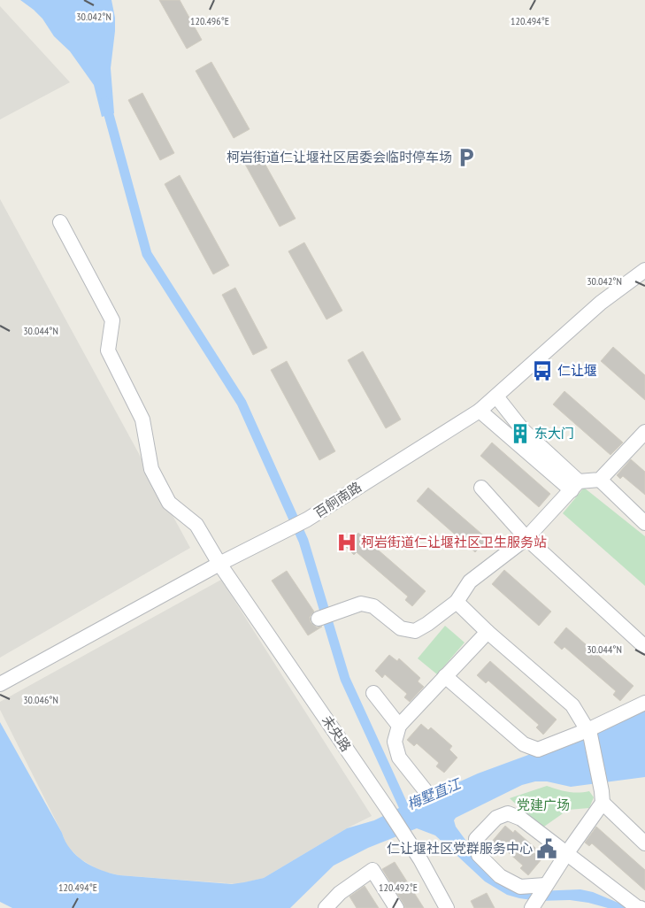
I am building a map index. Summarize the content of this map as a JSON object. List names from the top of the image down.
{
  "streets": {
    "street": ["百舸南路", "未央路"]
  },
  "crossings": [
    ["百舸南路", "未央路"]
  ],
  "water": ["梅墅直江"],
  "parks": ["党建广场"],
  "places": {
    "parking": ["柯岩街道仁让堰社区居委会临时停车场"],
    "bus stop": ["仁让堰"],
    "building": ["东大门"],
    "hospital": ["柯岩街道仁让堰社区卫生服务站"],
    "public building": ["仁让堰社区党群服务中心"]
  },
  "coordinates": [
    "30.042°N",
    "120.496°E",
    "120.494°E",
    "30.044°N",
    "30.046°N",
    "120.492°E"
  ]
}
